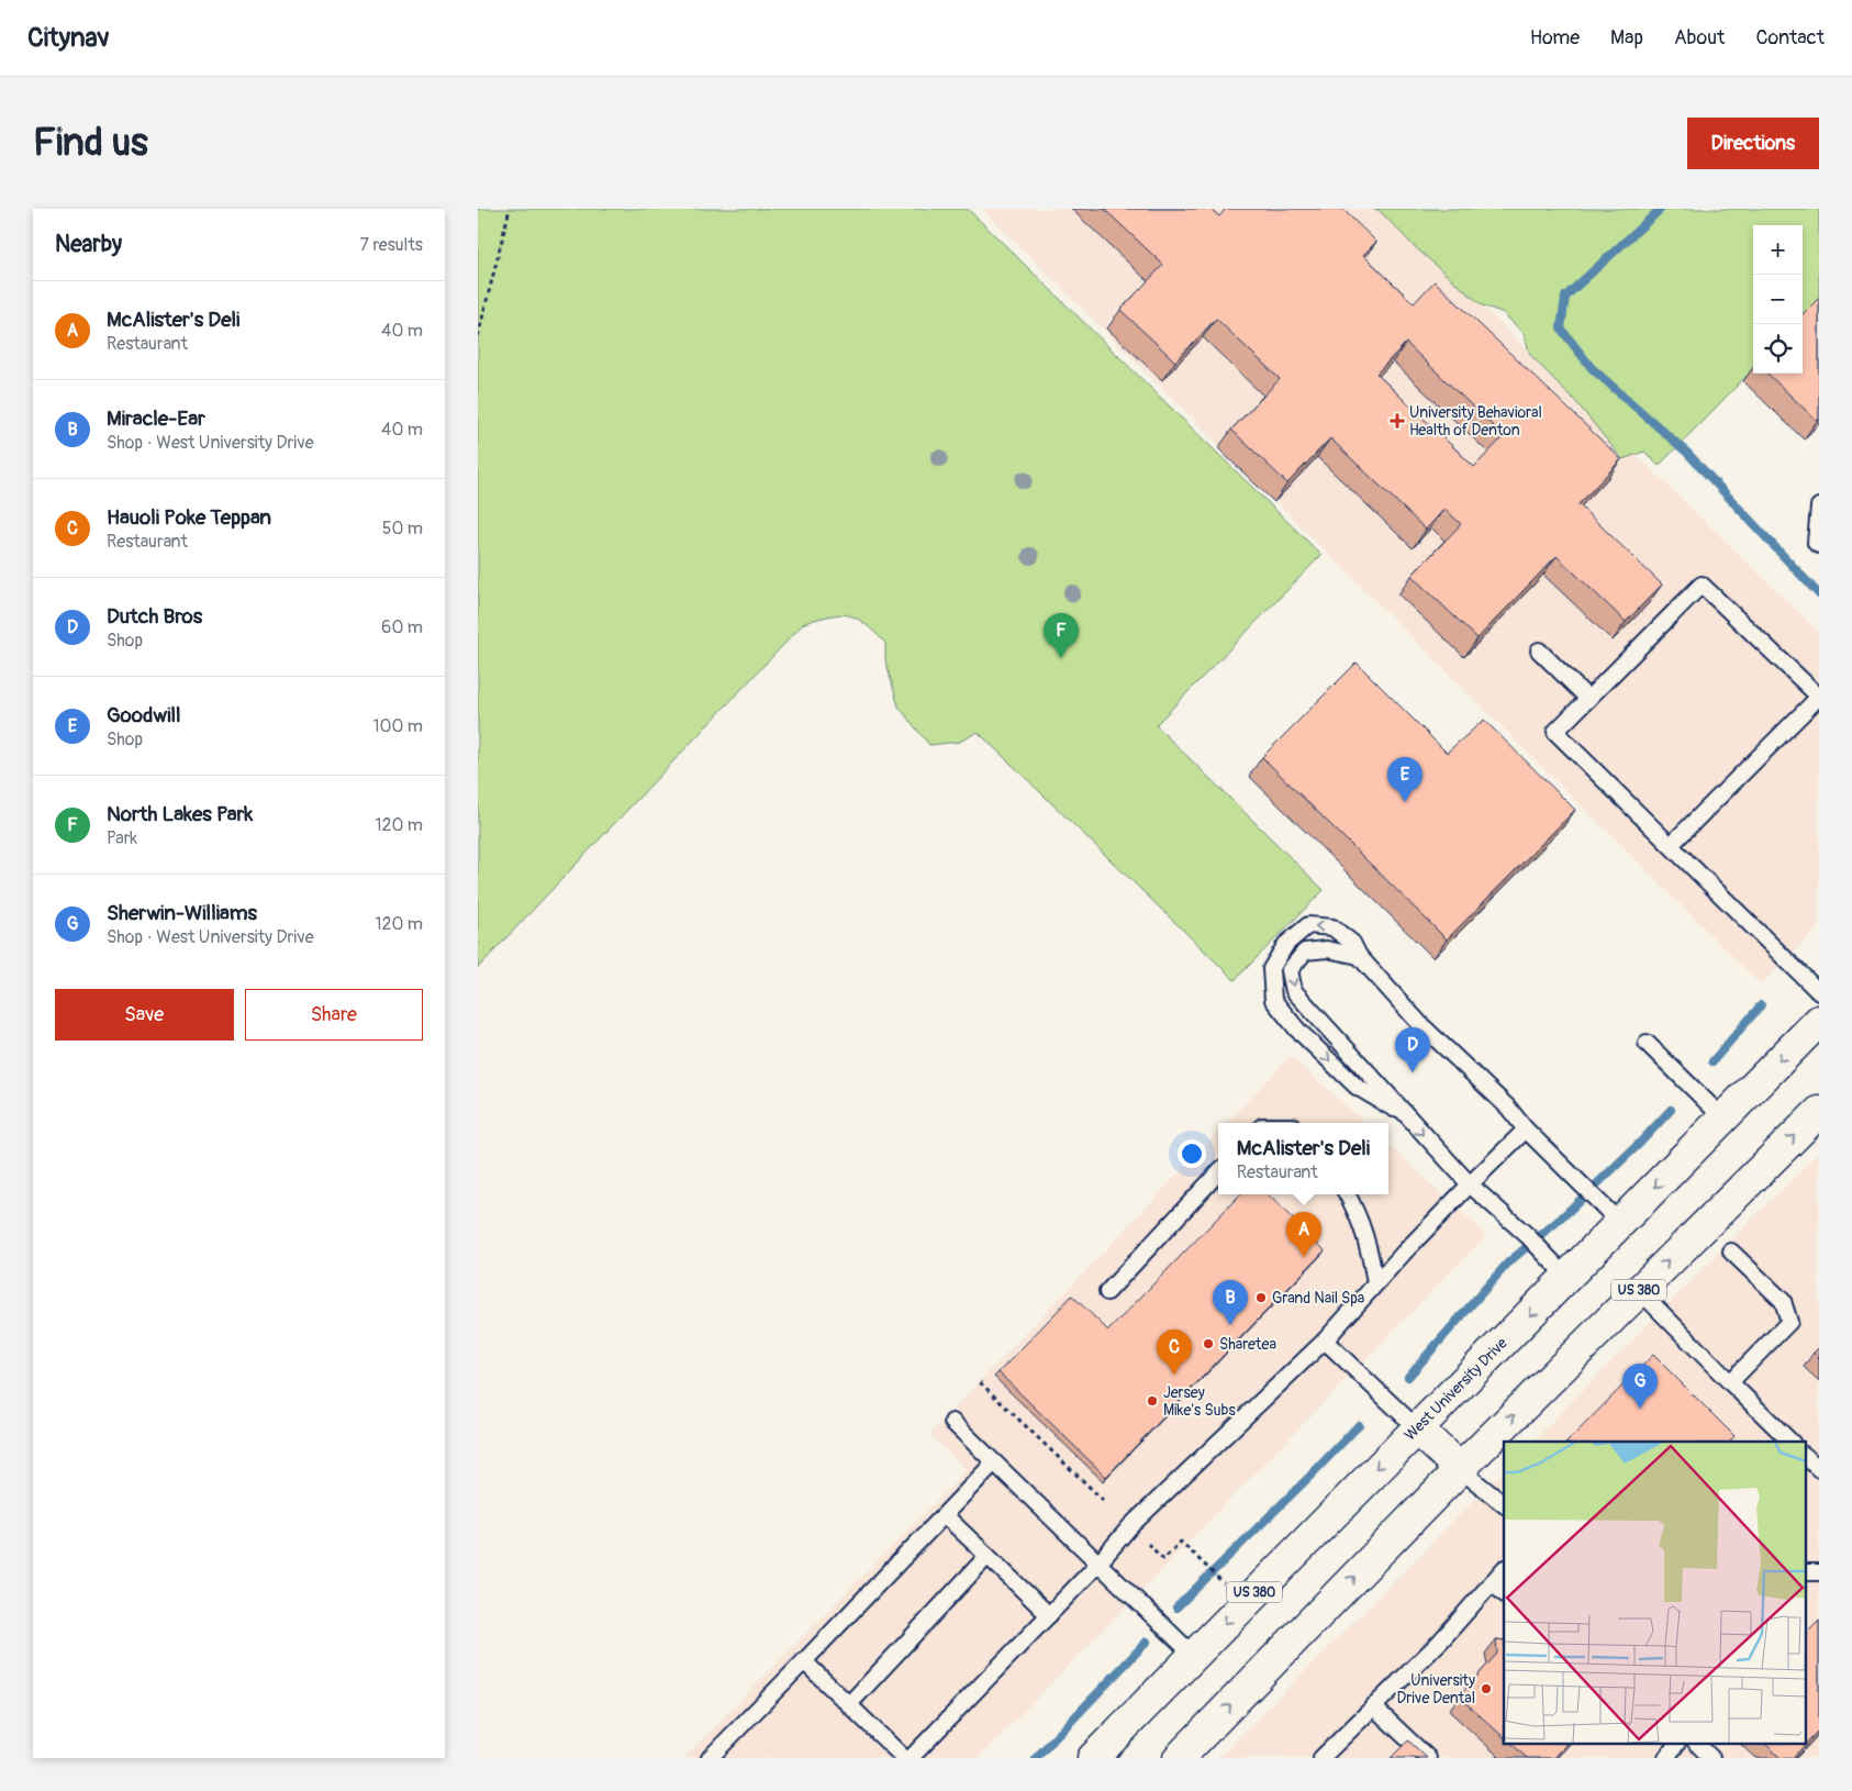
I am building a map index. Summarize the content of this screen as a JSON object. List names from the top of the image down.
{
  "streets": {
    "main road": ["US 380", "West University Drive"]
  },
  "places": {
    "health": ["University Behavioral Health of Denton"],
    "other": [
      "Grand Nail Spa",
      "Sharetea",
      "Jersey Mike's Subs",
      "University Drive Dental"
    ]
  },
  "page": {
    "header": "Citynav",
    "nav": [
      "Home",
      "Map",
      "About",
      "Contact"
    ],
    "buttons": [
      "Directions",
      ["Save", "Share"]
    ],
    "title": "Find us",
    "heading": ["Nearby", "7 results"],
    "map_buttons": ["+", "−"],
    "list": [
      {
        "mark": "A",
        "name": "McAlister's Deli",
        "note": "Restaurant",
        "value": "40 m"
      },
      {
        "mark": "B",
        "name": "Miracle-Ear",
        "note": "Shop · West University Drive",
        "value": "40 m"
      },
      {
        "mark": "C",
        "name": "Hauoli Poke Teppan",
        "note": "Restaurant",
        "value": "50 m"
      },
      {
        "mark": "D",
        "name": "Dutch Bros",
        "note": "Shop",
        "value": "60 m"
      },
      {
        "mark": "E",
        "name": "Goodwill",
        "note": "Shop",
        "value": "100 m"
      },
      {
        "mark": "F",
        "name": "North Lakes Park",
        "note": "Park",
        "value": "120 m"
      },
      {
        "mark": "G",
        "name": "Sherwin-Williams",
        "note": "Shop · West University Drive",
        "value": "120 m"
      }
    ],
    "pins": [
      "F",
      "E",
      "D",
      "A",
      "B",
      "C",
      "G"
    ],
    "popup": ["McAlister's Deli", "Restaurant"]
  }
}
